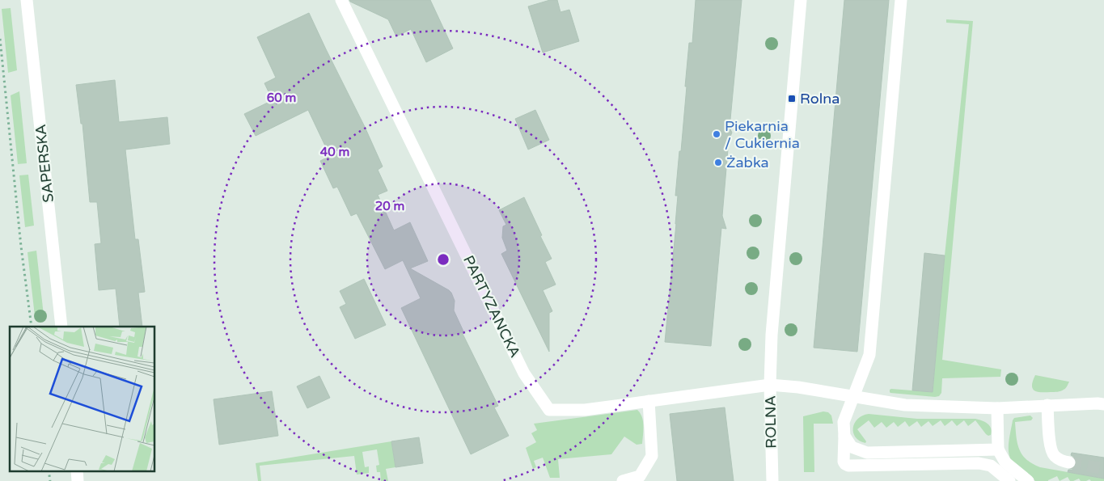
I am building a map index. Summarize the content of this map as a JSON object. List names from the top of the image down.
{
  "streets": {
    "street": ["SAPERSKA", "PARTYZANCKA", "ROLNA"]
  },
  "crossings": [
    ["PARTYZANCKA", "ROLNA"]
  ],
  "places": {
    "transit": ["Rolna"],
    "other": ["Piekarnia / Cukiernia", "Żabka"]
  },
  "rings": ["60 m", "40 m", "20 m"]
}
